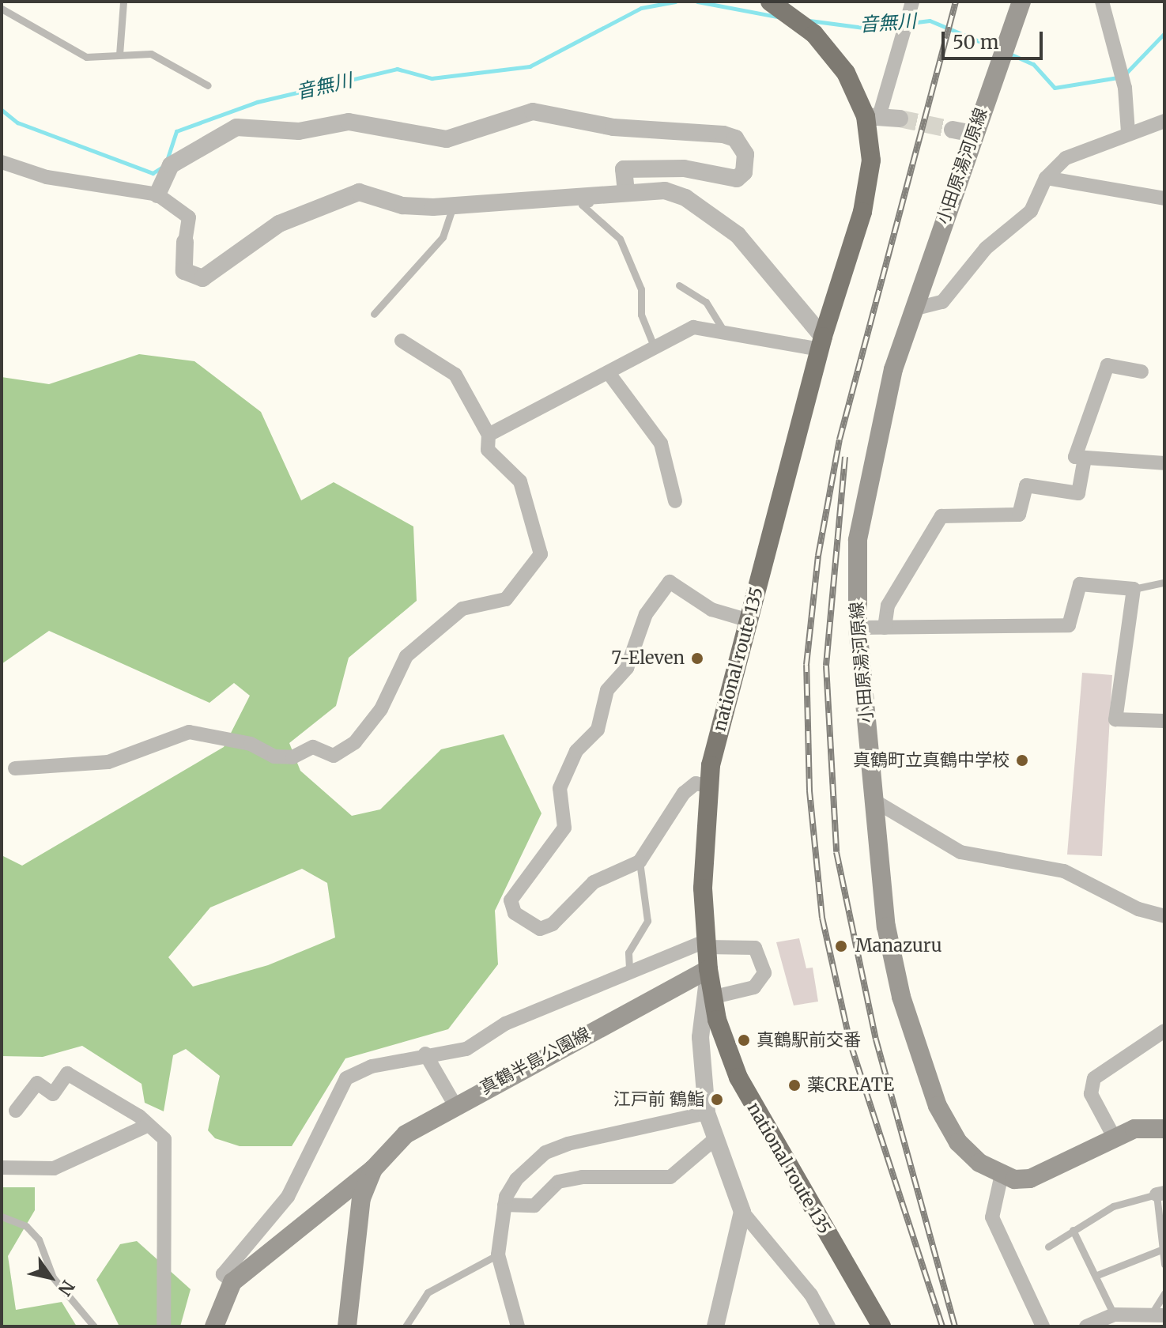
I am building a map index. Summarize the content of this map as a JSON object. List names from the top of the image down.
{
  "streets": {
    "highway": ["national route 135"],
    "main road": ["小田原湯河原線", "真鶴半島公園線"]
  },
  "crossings": [
    ["national route 135", "真鶴半島公園線"]
  ],
  "water": ["音無川"],
  "places": [
    "7-Eleven",
    "真鶴町立真鶴中学校",
    "Manazuru",
    "真鶴駅前交番",
    "薬CREATE",
    "江戸前 鶴鮨"
  ],
  "scale_bar": "50 m",
  "north": "bottom right"
}
